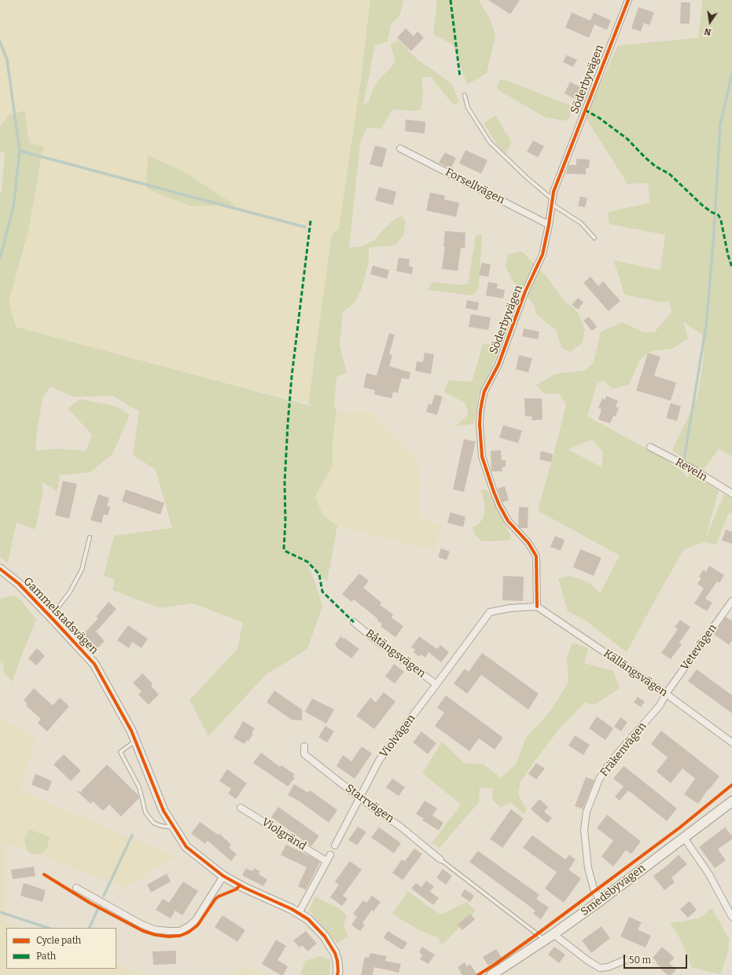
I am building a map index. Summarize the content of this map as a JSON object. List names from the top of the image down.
{
  "streets": {
    "main road": ["Smedsbyvägen"],
    "street": [
      "Söderbyvägen",
      "Forsellvägen",
      "Reveln",
      "Gammelstadsvägen",
      "Vetevägen",
      "Båtängsvägen",
      "Källängsvägen",
      "Violvägen",
      "Fräkenvägen",
      "Starrvägen",
      "Violgränd"
    ]
  },
  "crossings": [
    ["Söderbyvägen", "Forsellvägen"],
    ["Söderbyvägen", "Källängsvägen"],
    ["Söderbyvägen", "Violvägen"],
    ["Vetevägen", "Källängsvägen"],
    ["Vetevägen", "Fräkenvägen"],
    ["Båtängsvägen", "Violvägen"],
    ["Källängsvägen", "Violvägen"],
    ["Källängsvägen", "Fräkenvägen"],
    ["Violvägen", "Starrvägen"],
    ["Fräkenvägen", "Smedsbyvägen"]
  ],
  "legend": ["Cycle path", "Path"],
  "scale_bar": "50 m",
  "north": "bottom"
}
